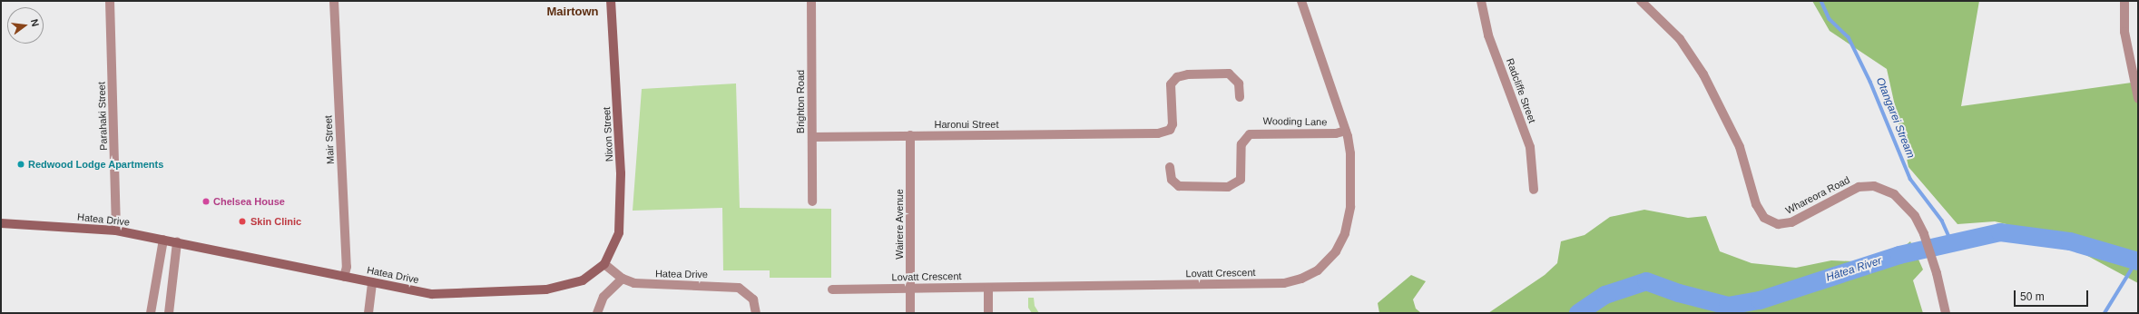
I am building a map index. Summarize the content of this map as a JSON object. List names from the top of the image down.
{
  "streets": {
    "main road": ["Nixon Street", "Hatea Drive"],
    "street": [
      "Radcliffe Street",
      "Brighton Road",
      "Parahaki Street",
      "Wooding Lane",
      "Haronui Street",
      "Mair Street",
      "Whareora Road",
      "Wairere Avenue",
      "Lovatt Crescent"
    ]
  },
  "crossings": [
    ["Brighton Road", "Haronui Street"],
    ["Parahaki Street", "Hatea Drive"],
    ["Wooding Lane", "Lovatt Crescent"],
    ["Haronui Street", "Wairere Avenue"],
    ["Nixon Street", "Hatea Drive"],
    ["Mair Street", "Hatea Drive"],
    ["Wairere Avenue", "Lovatt Crescent"]
  ],
  "districts": ["Mairtown"],
  "water": ["Otangarei Stream", "Hātea River"],
  "places": ["Redwood Lodge Apartments", "Chelsea House", "Skin Clinic"],
  "scale_bar": "50 m",
  "north": "right"
}
